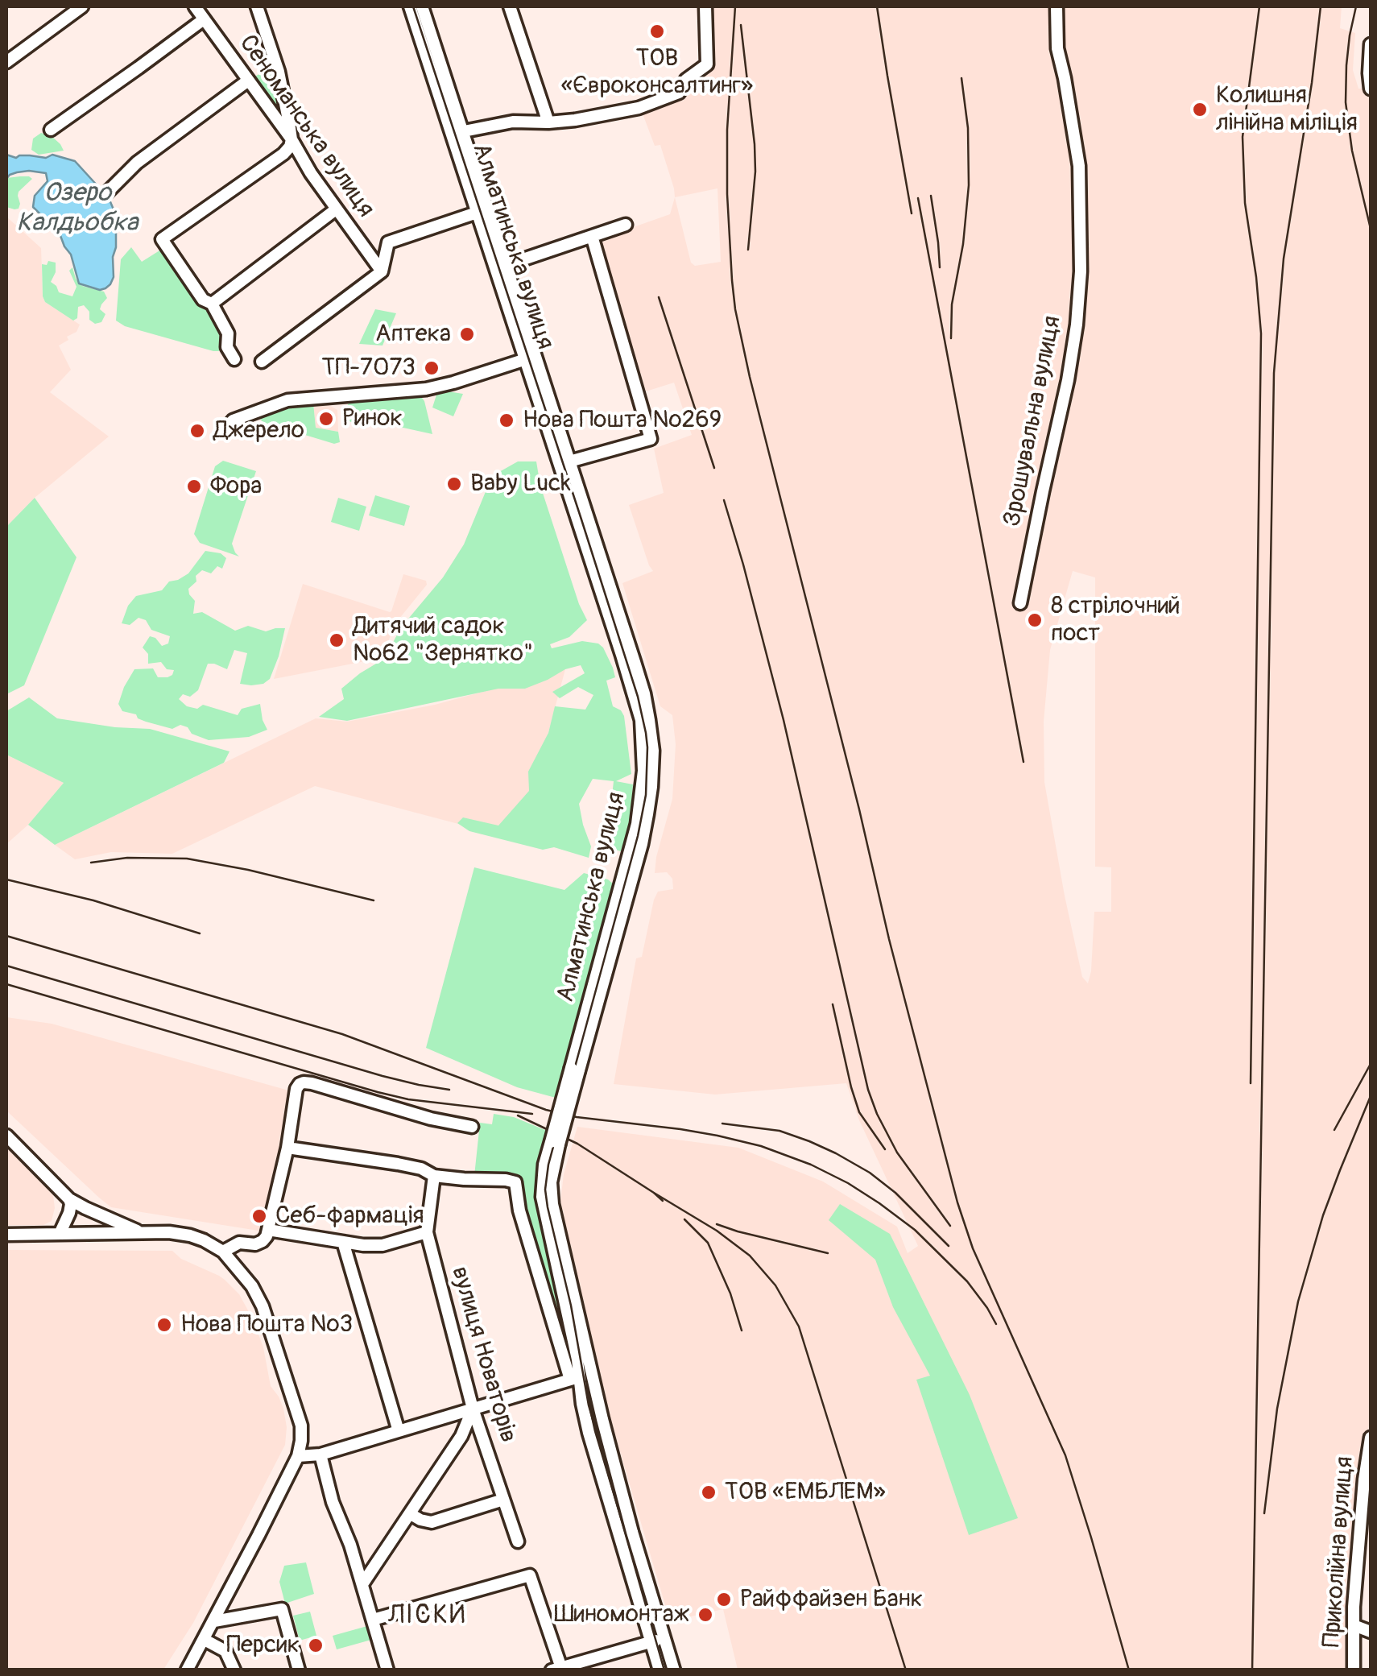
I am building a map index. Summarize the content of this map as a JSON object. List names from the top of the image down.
{
  "streets": {
    "street": [
      "Сеноманська вулиця",
      "Алматинська вулиця",
      "Зрошувальна вулиця",
      "вулиця Новаторів",
      "Приколійна вулиця"
    ]
  },
  "crossings": [
    ["Алматинська вулиця", "вулиця Новаторів"]
  ],
  "districts": ["ЛІСКИ"],
  "water": ["Озеро Калдьобка"],
  "places": [
    "ТОВ «Євроконсалтинг»",
    "Колишня лінійна міліція",
    "Аптека",
    "ТП-7073",
    "Ринок",
    "Нова Пошта №269",
    "Джерело",
    "Baby Luck",
    "Фора",
    "8 стрілочний пост",
    "Дитячий садок №62 \"Зернятко\"",
    "Себ-фармація",
    "Нова Пошта №3",
    "ТОВ «ЕМБЛЕМ»",
    "Райффайзен Банк",
    "Шиномонтаж",
    "Персик"
  ]
}
